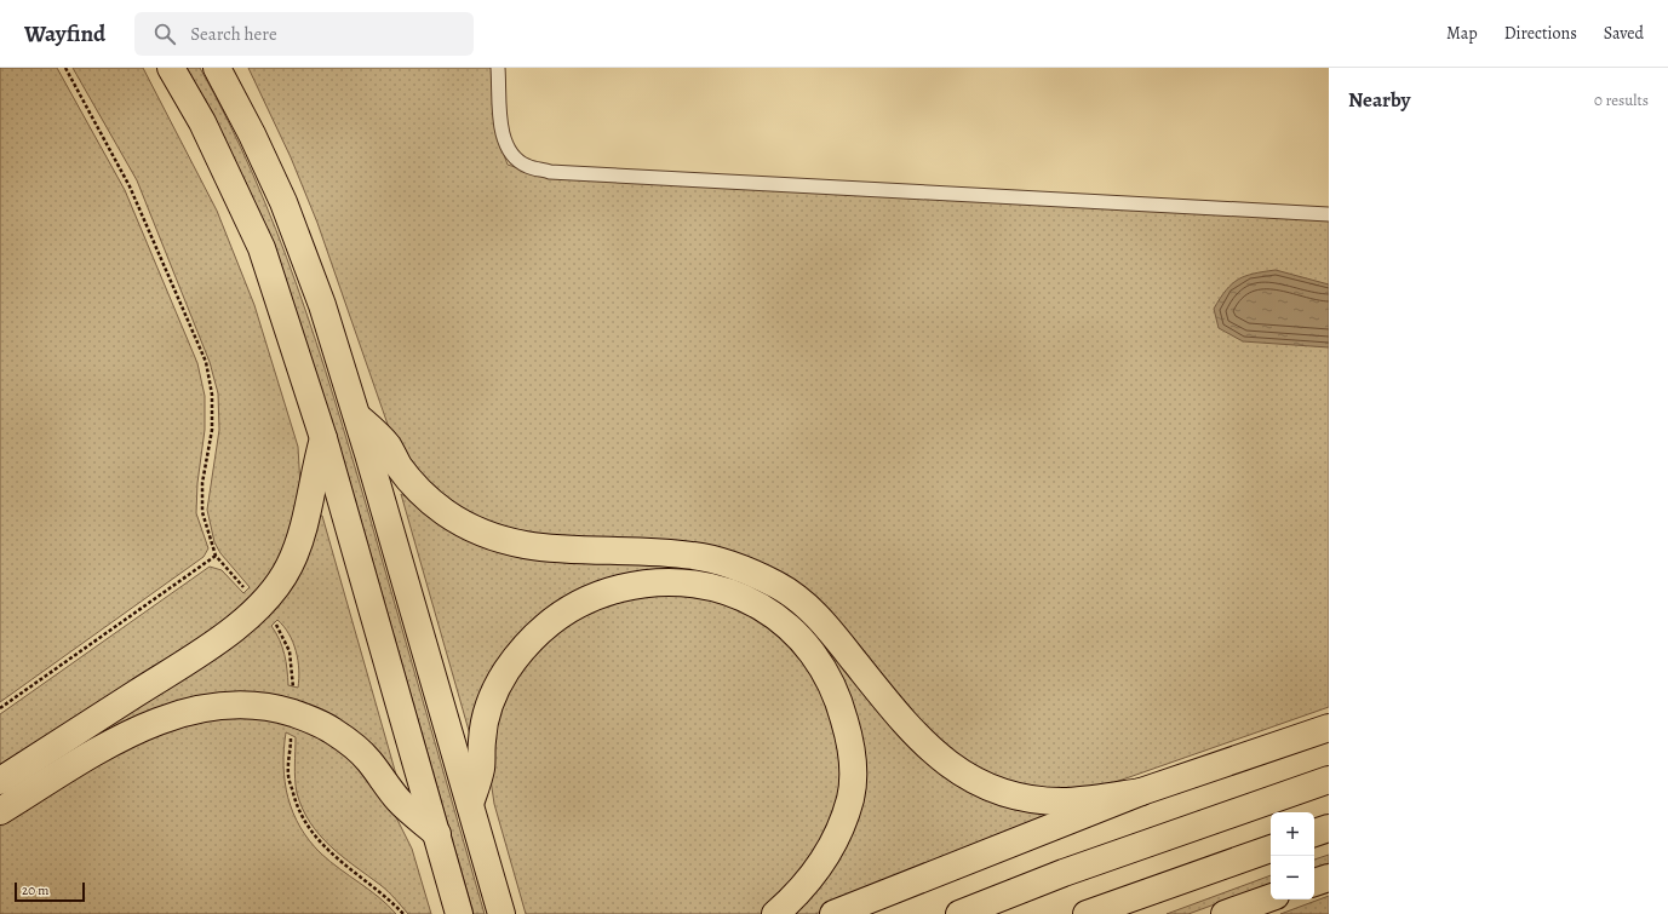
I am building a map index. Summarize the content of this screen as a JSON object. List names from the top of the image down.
{
  "scale_bar": "20 m",
  "page": {
    "header": "Wayfind",
    "search": "Search here",
    "nav": ["Map", "Directions", "Saved"],
    "heading": ["Nearby", "0 results"],
    "map_buttons": ["+", "−"],
    "scale": "20 m"
  }
}
